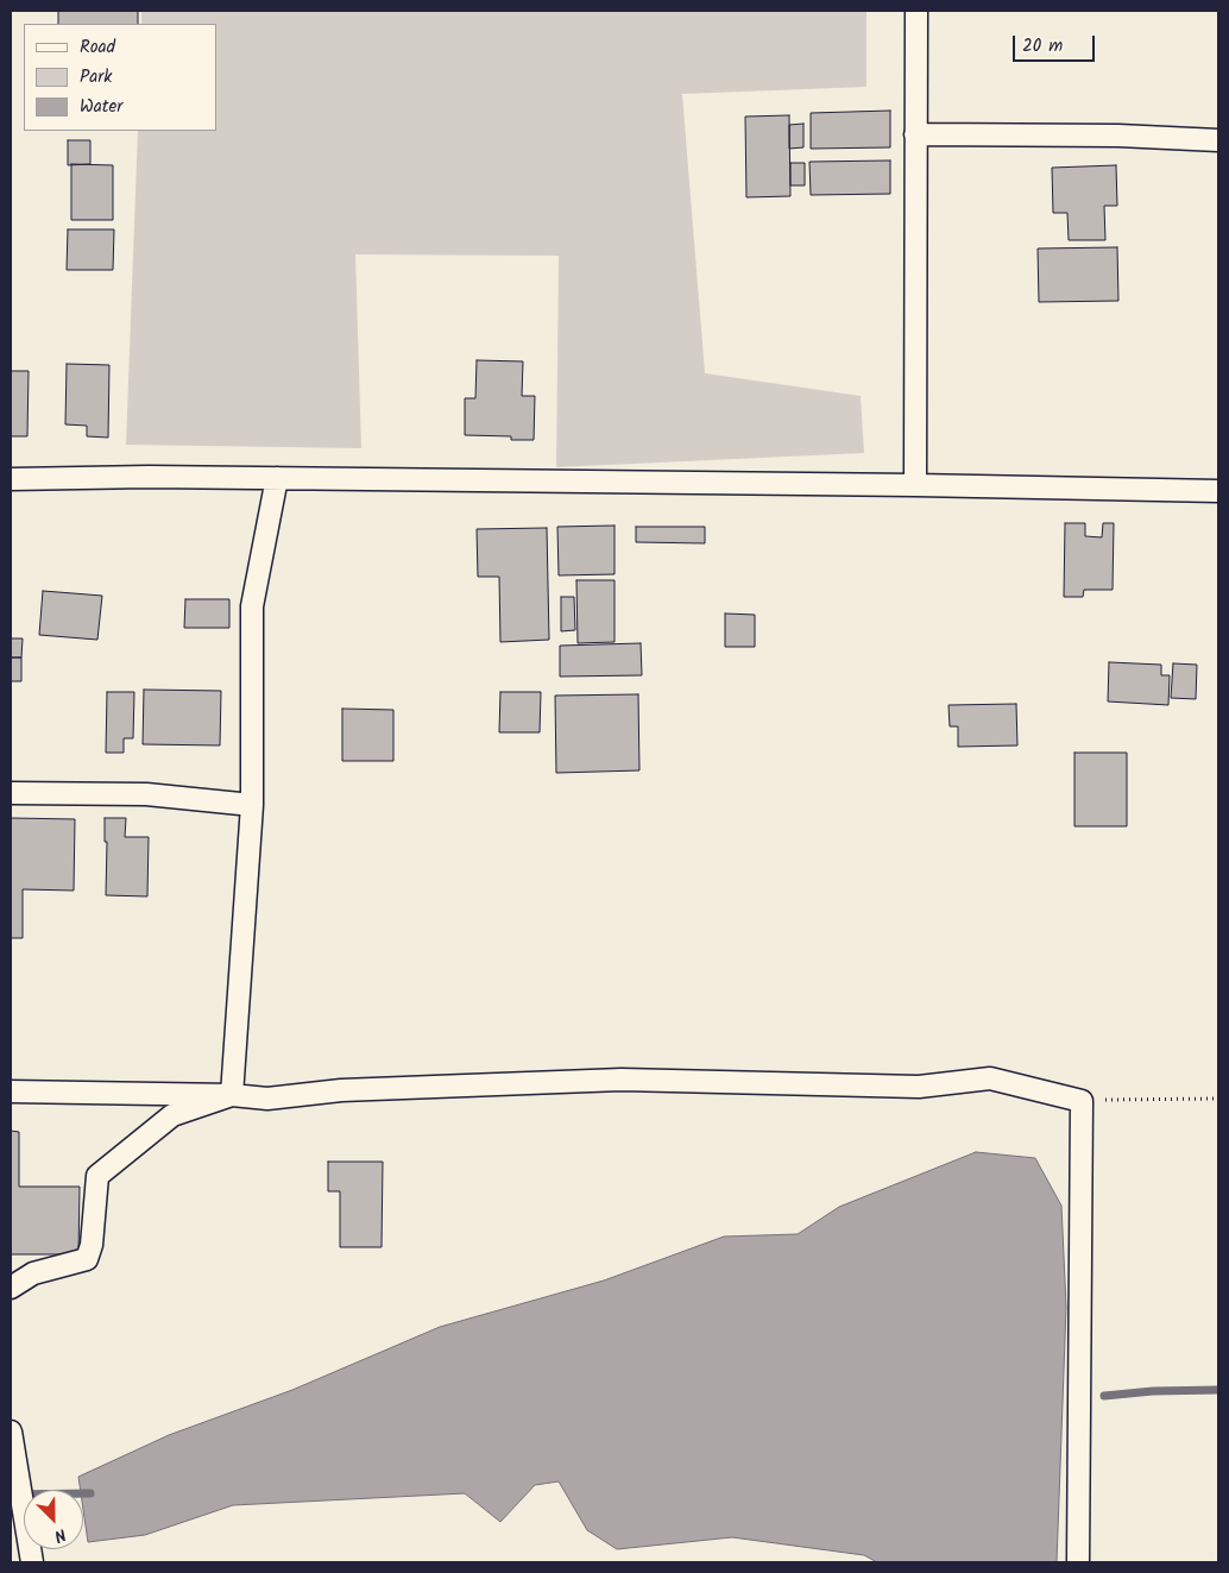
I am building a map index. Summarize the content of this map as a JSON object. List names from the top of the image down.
{
  "legend": ["Road", "Park", "Water"],
  "scale_bar": "20 m",
  "north": "bottom right"
}
